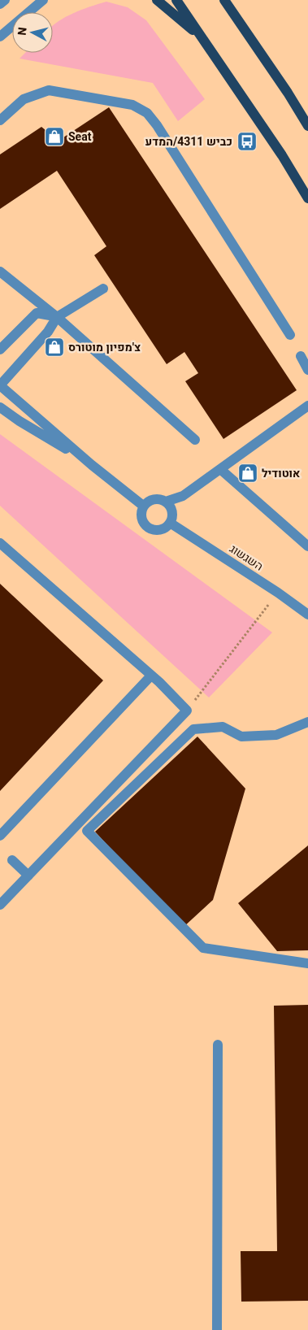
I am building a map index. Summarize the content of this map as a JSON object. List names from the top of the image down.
{
  "streets": {
    "street": ["השגשוג"]
  },
  "places": {
    "shop": ["Seat", "צ'מפיון מוטורס", "אוטודיל"],
    "bus stop": ["כביש 4311/המדע"]
  },
  "north": "left"
}
